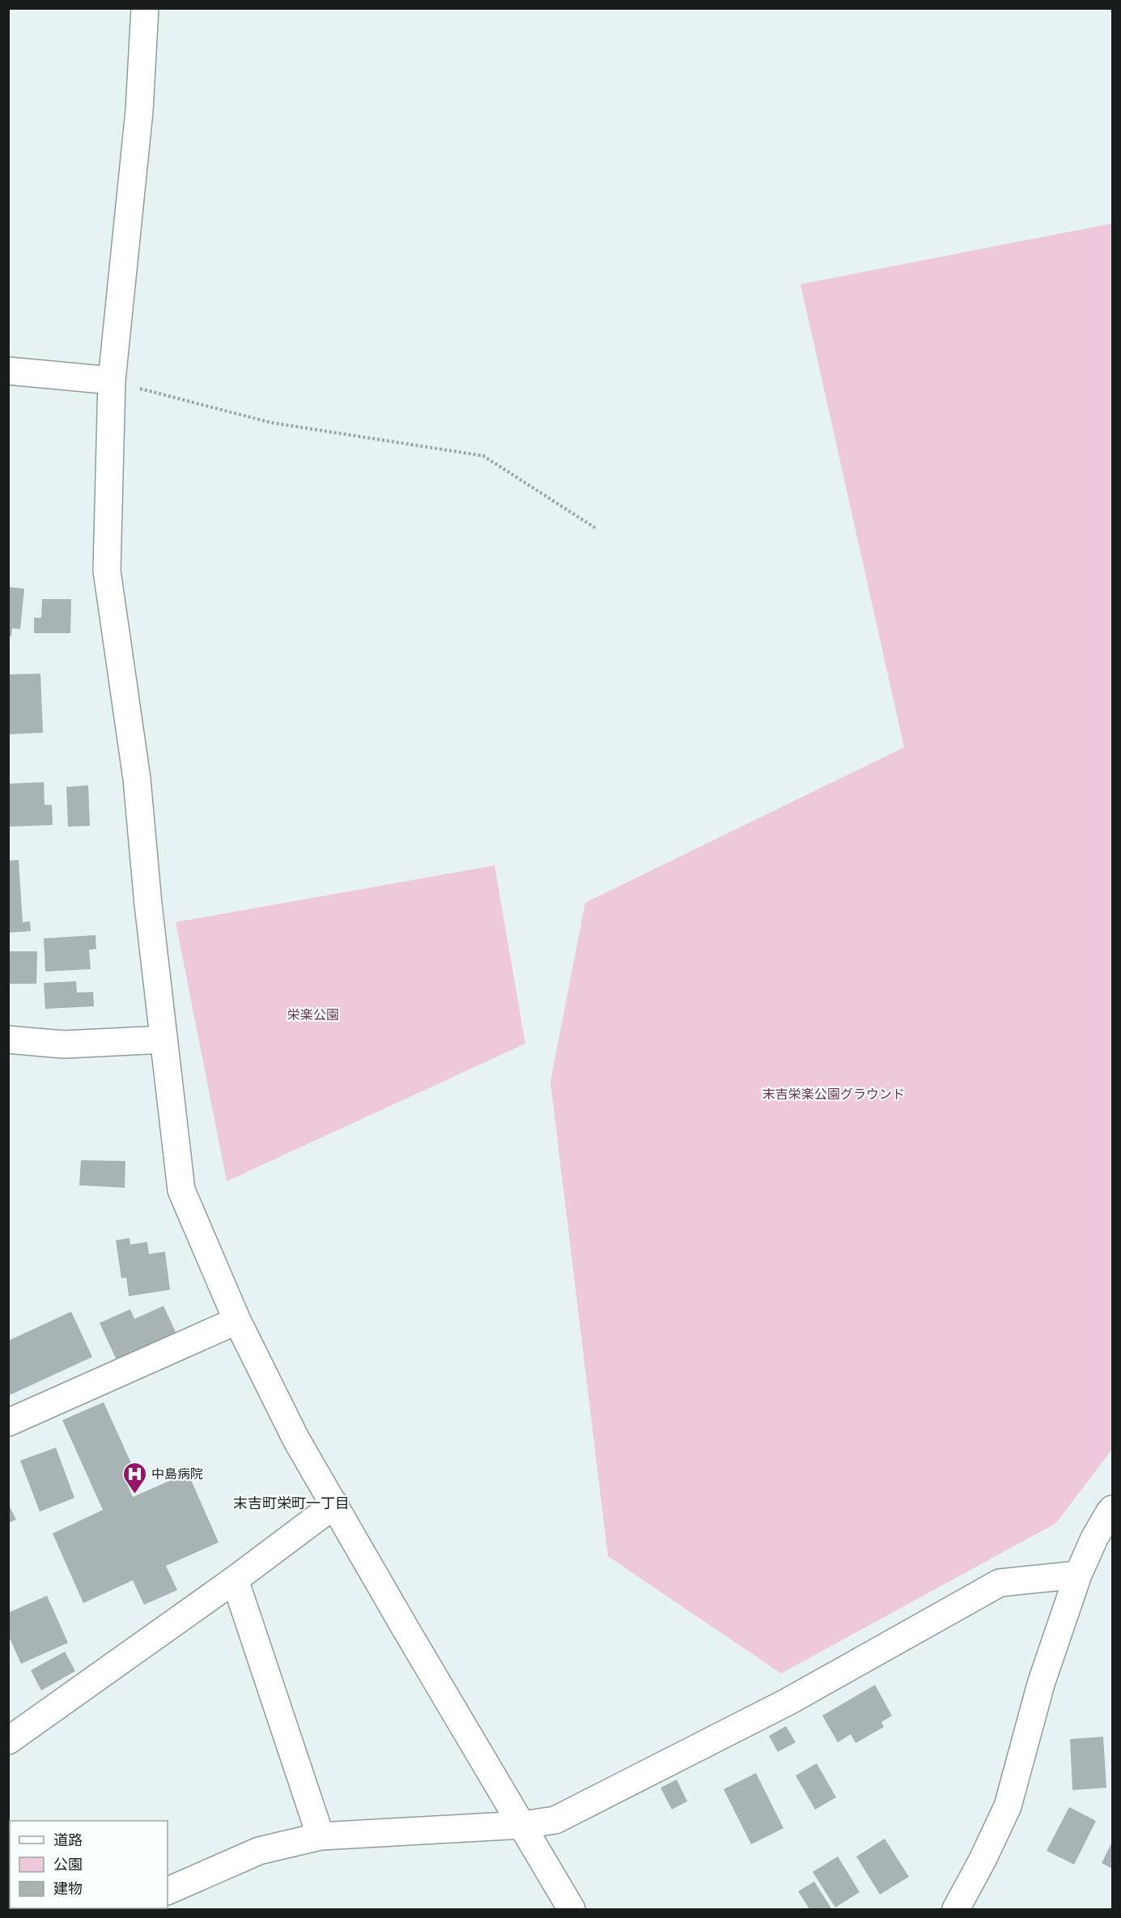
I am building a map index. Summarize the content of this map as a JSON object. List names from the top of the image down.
{
  "districts": ["末吉町栄町一丁目"],
  "parks": ["栄楽公園", "末吉栄楽公園グラウンド"],
  "places": {
    "hospital": ["中島病院"]
  },
  "legend": ["道路", "公園", "建物"]
}
